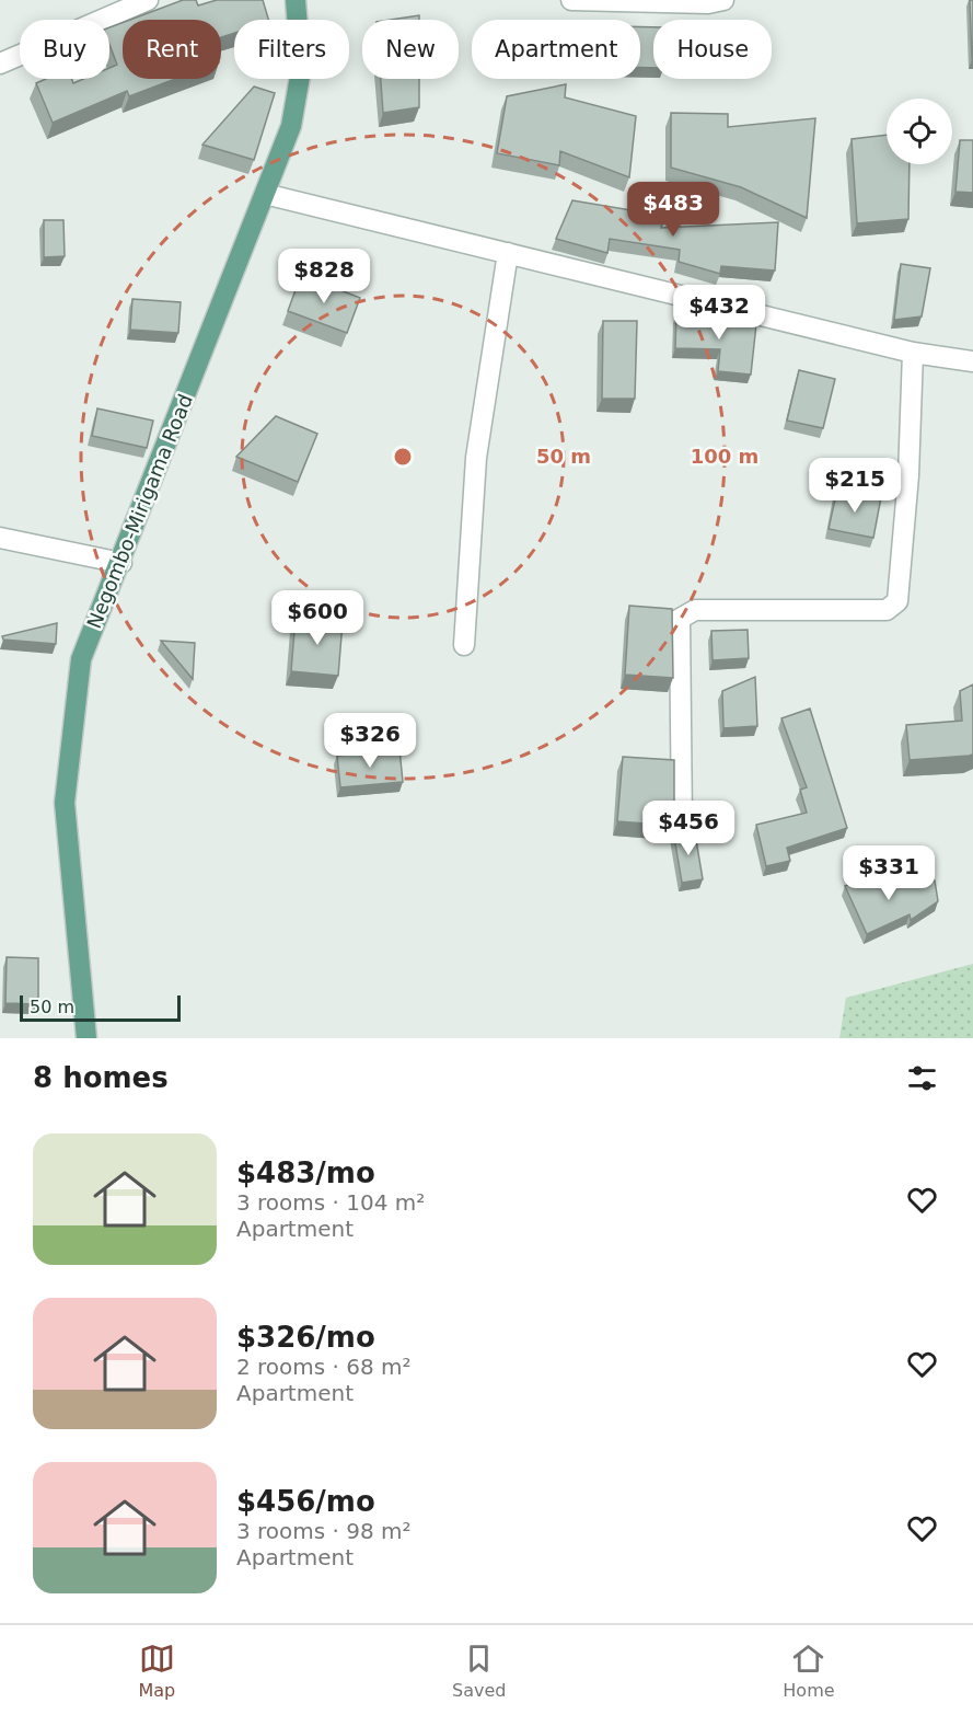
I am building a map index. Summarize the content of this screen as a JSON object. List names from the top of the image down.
{
  "streets": {
    "main road": ["Negombo-Mirigama Road"]
  },
  "scale_bar": "50 m",
  "page": {
    "chip": [
      "Buy",
      "Rent",
      "Filters",
      "New",
      "Apartment",
      "House"
    ],
    "price": [
      "$483",
      "$828",
      "$432",
      "$215",
      "$600",
      "$326",
      "$456",
      "$331"
    ],
    "scale": "50 m",
    "heading": "8 homes",
    "list": [
      {
        "name": "$483/mo",
        "note": "3 rooms · 104 m² · Apartment"
      },
      {
        "name": "$326/mo",
        "note": "2 rooms · 68 m² · Apartment"
      },
      {
        "name": "$456/mo",
        "note": "3 rooms · 98 m² · Apartment"
      }
    ],
    "tabs": ["Map", "Saved", "Home"]
  },
  "rings": ["50 m", "100 m"]
}
